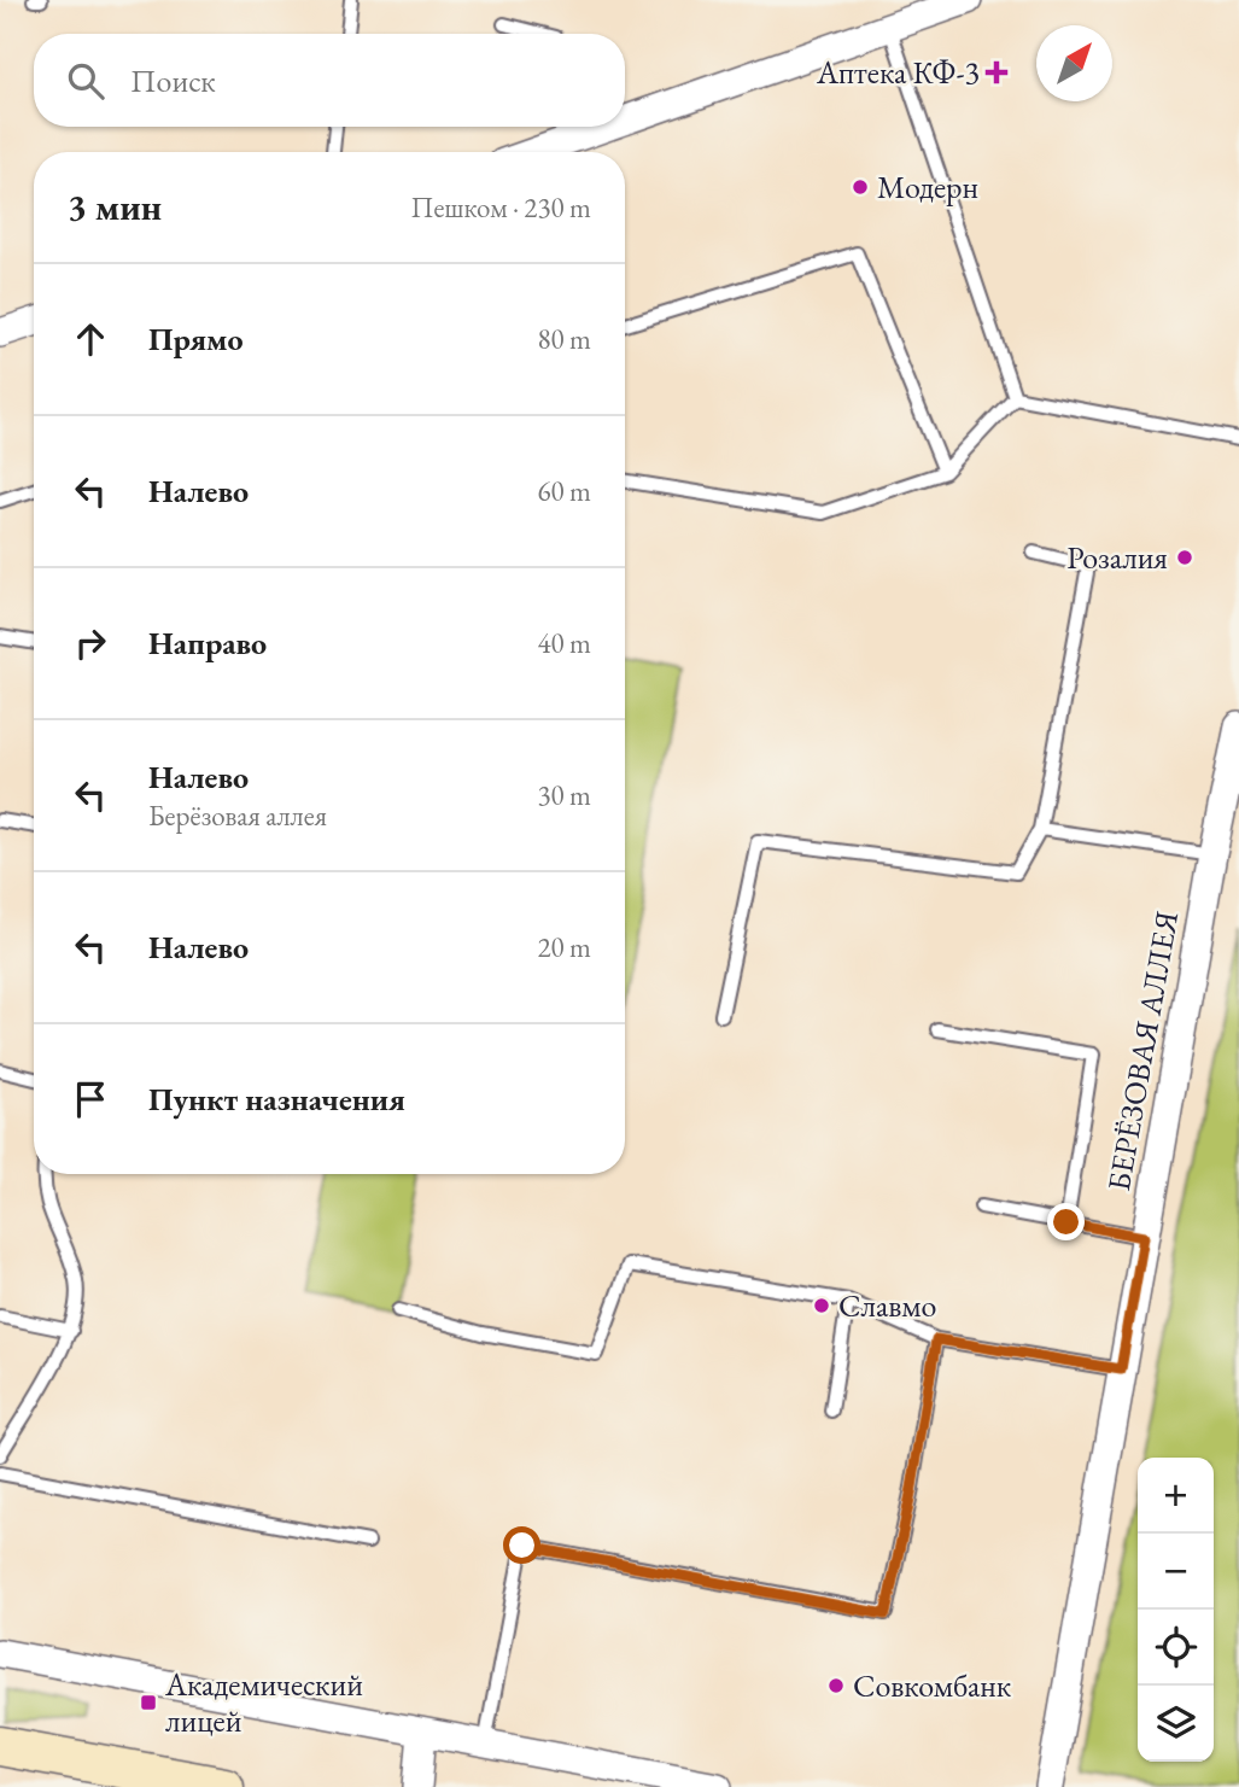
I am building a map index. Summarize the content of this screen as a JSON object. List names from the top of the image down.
{
  "streets": {
    "street": ["БЕРЁЗОВАЯ АЛЛЕЯ"]
  },
  "places": {
    "health": ["Аптека КФ-3"],
    "other": [
      "Модерн",
      "Розалия",
      "Славмо",
      "Совкомбанк"
    ],
    "transit": ["Академический лицей"]
  },
  "north": "top right",
  "page": {
    "search": "Поиск",
    "heading": ["3 мин", "Пешком · 230 m"],
    "list": [
      ["Прямо", "80 m"],
      ["Налево", "60 m"],
      ["Направо", "40 m"],
      ["Налево", "Берёзовая аллея", "30 m"],
      ["Налево", "20 m"],
      "Пункт назначения"
    ],
    "map_buttons": ["+", "−"]
  }
}
